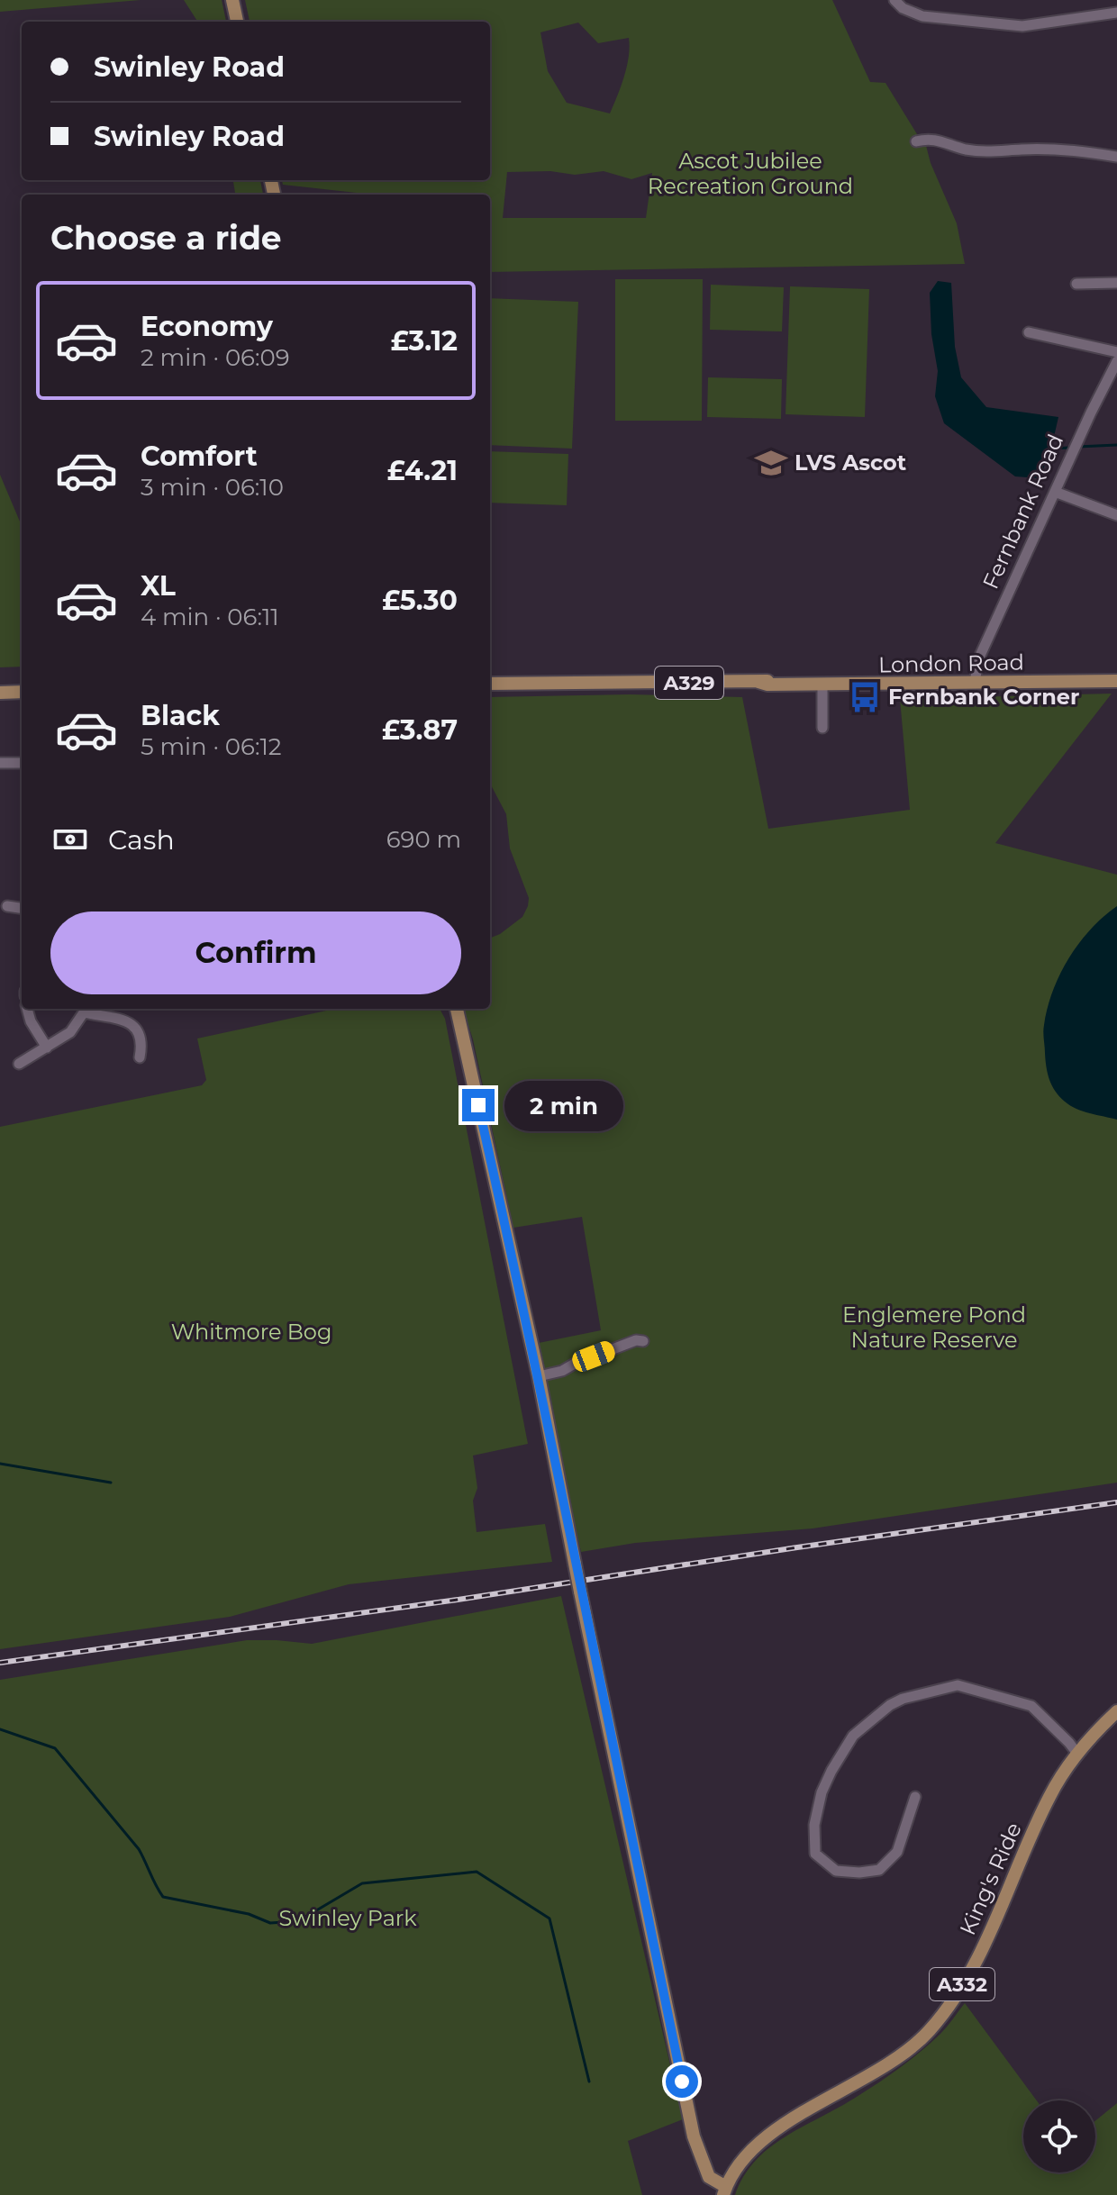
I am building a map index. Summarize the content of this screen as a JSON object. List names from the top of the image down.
{
  "streets": {
    "main road": [
      "London Road",
      "A329",
      "King's Ride",
      "A332"
    ],
    "street": ["Fernbank Road"]
  },
  "crossings": [
    ["Fernbank Road", "London Road"]
  ],
  "parks": [
    "Ascot Jubilee Recreation Ground",
    "Englemere Pond Nature Reserve",
    "Whitmore Bog",
    "Swinley Park"
  ],
  "places": {
    "school or university": ["LVS Ascot"],
    "bus stop": ["Fernbank Corner"]
  },
  "page": {
    "banner": ["Swinley Road", "Swinley Road"],
    "heading": "Choose a ride",
    "list": [
      {
        "name": "Economy",
        "note": "2 min · 06:09",
        "value": "£3.12"
      },
      {
        "name": "Comfort",
        "note": "3 min · 06:10",
        "value": "£4.21"
      },
      {
        "name": "XL",
        "note": "4 min · 06:11",
        "value": "£5.30"
      },
      {
        "name": "Black",
        "note": "5 min · 06:12",
        "value": "£3.87"
      }
    ],
    "pay": ["Cash", "690 m"],
    "buttons": "Confirm",
    "bubble": "2 min"
  }
}
